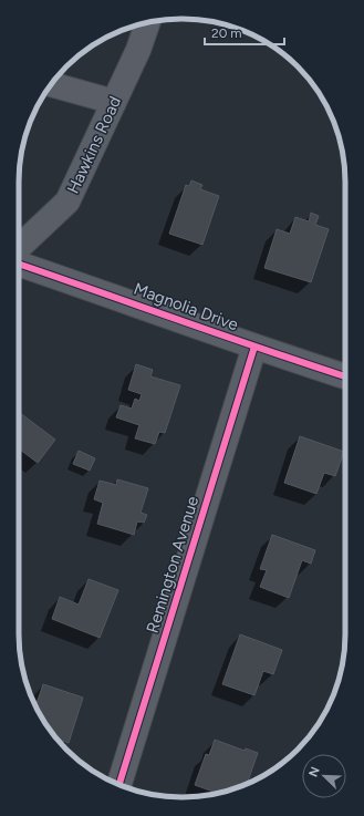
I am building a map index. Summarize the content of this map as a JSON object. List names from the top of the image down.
{
  "streets": {
    "street": ["Hawkins Road", "Magnolia Drive", "Remington Avenue"]
  },
  "crossings": [
    ["Magnolia Drive", "Remington Avenue"]
  ],
  "scale_bar": "20 m",
  "north": "top left"
}
